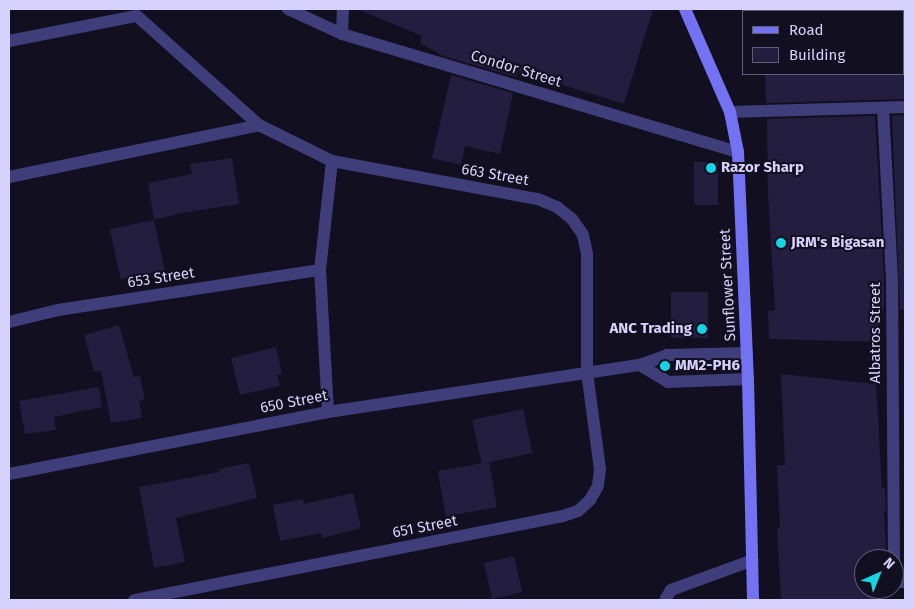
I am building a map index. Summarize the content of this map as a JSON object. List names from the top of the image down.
{
  "streets": {
    "main road": ["Sunflower Street"],
    "street": [
      "Condor Street",
      "663 Street",
      "653 Street",
      "Albatros Street",
      "650 Street",
      "651 Street"
    ]
  },
  "crossings": [
    ["Condor Street", "Sunflower Street"],
    ["663 Street", "650 Street"],
    ["663 Street", "651 Street"],
    ["Sunflower Street", "650 Street"],
    ["650 Street", "651 Street"]
  ],
  "places": [
    "Razor Sharp",
    "JRM's Bigasan",
    "ANC Trading",
    "MM2-PH6"
  ],
  "legend": ["Road", "Building"],
  "north": "top right"
}
